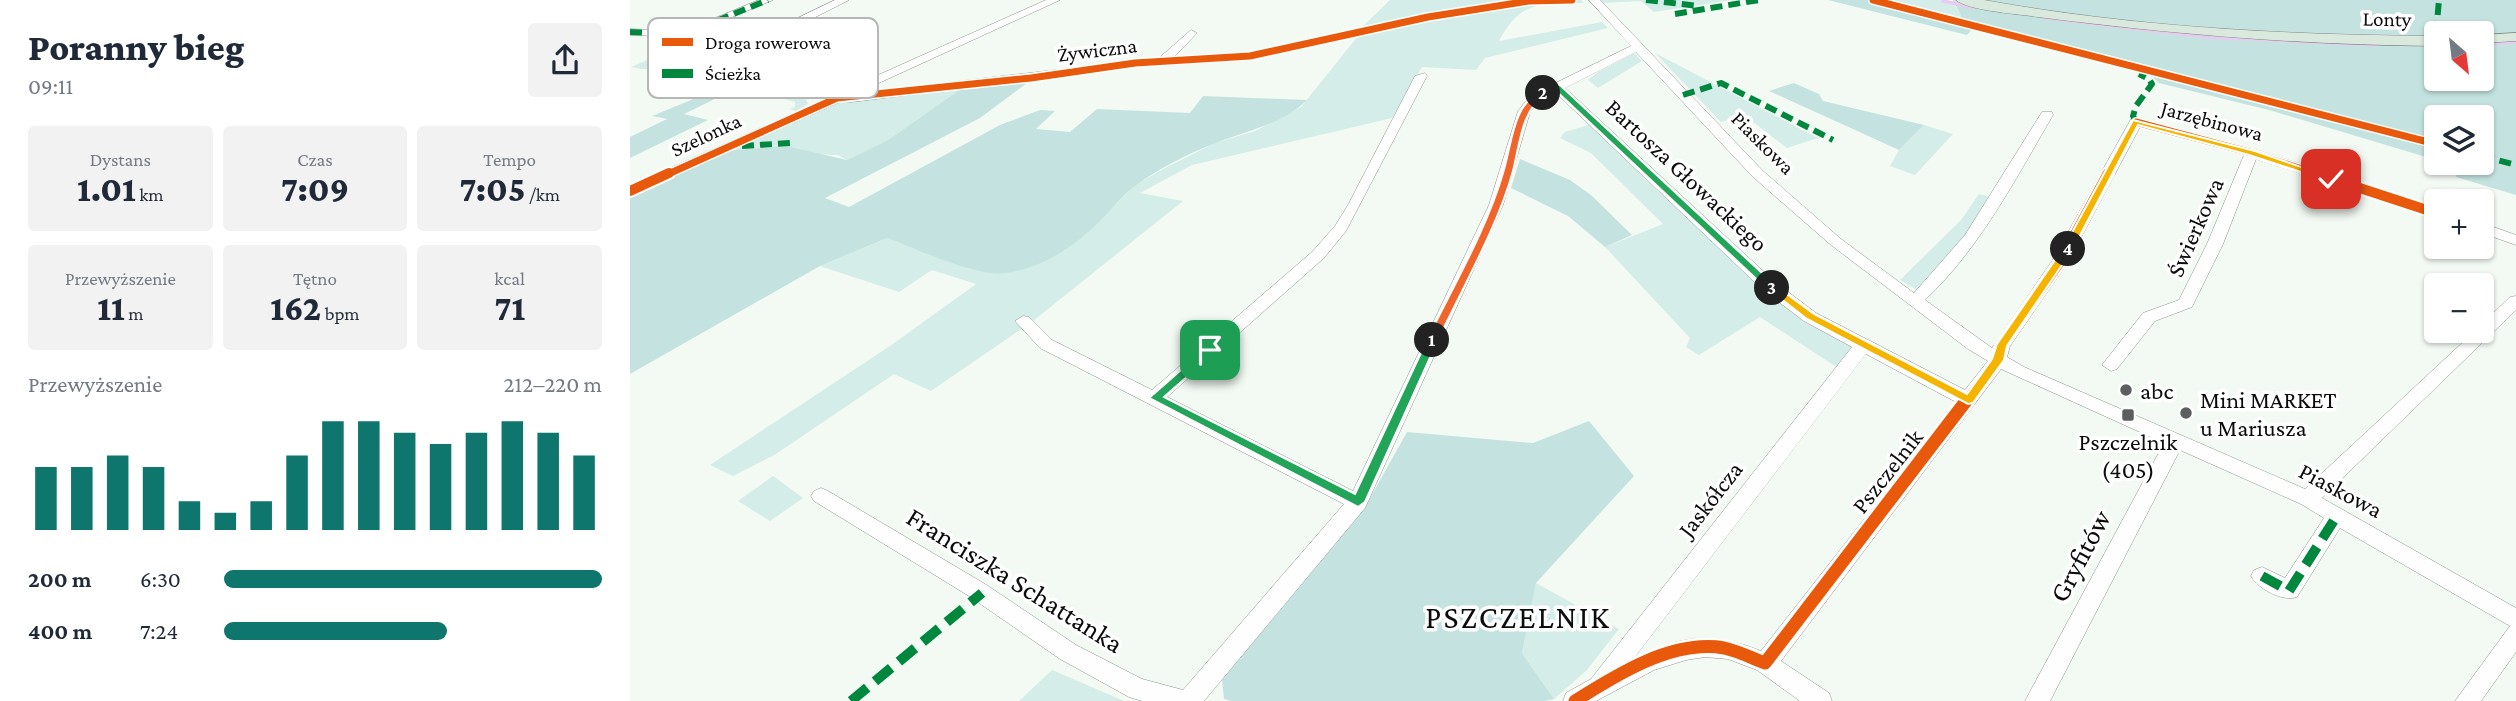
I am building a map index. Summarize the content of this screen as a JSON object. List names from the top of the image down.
{
  "streets": {
    "main road": ["Lonty"],
    "street": [
      "Żywiczna",
      "Jarzębinowa",
      "Szelonka",
      "Piaskowa",
      "Bartosza Głowackiego",
      "Świerkowa",
      "Pszczelnik",
      "Jaskółcza",
      "Gryfitów",
      "Franciszka Schattanka"
    ]
  },
  "crossings": [
    ["Jarzębinowa", "Świerkowa"],
    ["Jarzębinowa", "Pszczelnik"],
    ["Piaskowa", "Pszczelnik"],
    ["Piaskowa", "Gryfitów"],
    ["Bartosza Głowackiego", "Pszczelnik"],
    ["Bartosza Głowackiego", "Jaskółcza"]
  ],
  "districts": ["PSZCZELNIK"],
  "places": {
    "other": ["abc", "Mini MARKET u Mariusza"],
    "transit": ["Pszczelnik (405)"]
  },
  "legend": ["Droga rowerowa", "Ścieżka"],
  "north": "bottom right",
  "page": {
    "heading": ["Poranny bieg", "09:11"],
    "map_buttons": ["+", "−"],
    "pins": [
      "2",
      "4",
      "3",
      "1"
    ],
    "stats": [
      ["Dystans", "1.01 km"],
      ["Czas", "7:09"],
      ["Tempo", "7:05 /km"],
      ["Przewyższenie", "11 m"],
      ["Tętno", "162 bpm"],
      ["kcal", "71"]
    ],
    "chart": ["Przewyższenie", "212–220 m"],
    "list": [
      {
        "name": "200 m",
        "note": "6:30"
      },
      {
        "name": "400 m",
        "note": "7:24"
      }
    ]
  }
}
